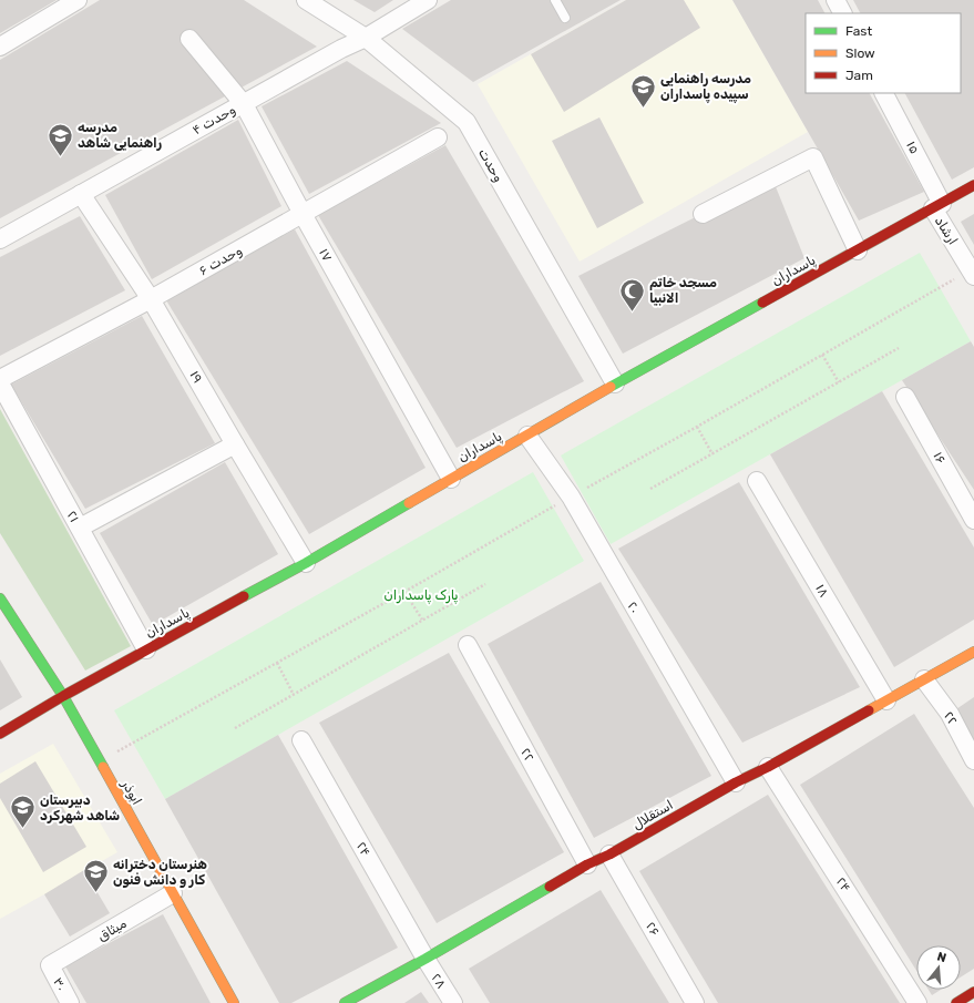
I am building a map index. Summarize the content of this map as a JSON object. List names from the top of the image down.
{
  "streets": {
    "street": [
      "وحدت ۴",
      "۱۵",
      "وحدت",
      "ارشاد",
      "۱۷",
      "وحدت ۶",
      "پاسداران",
      "۱۹",
      "۱۶",
      "۲۱",
      "۱۸",
      "۲۰",
      "۲۲",
      "ابوذر",
      "استقلال",
      "۲۴",
      "۲۶",
      "میثاق",
      "۲۸",
      "۳۰"
    ]
  },
  "crossings": [
    ["وحدت ۴", "وحدت"],
    ["وحدت ۴", "۱۷"],
    ["وحدت ۴", "۱۹"],
    ["۱۵", "ارشاد"],
    ["۱۵", "پاسداران"],
    ["وحدت", "پاسداران"],
    ["ارشاد", "پاسداران"],
    ["۱۷", "وحدت ۶"],
    ["۱۷", "پاسداران"],
    ["وحدت ۶", "۱۹"],
    ["پاسداران", "۱۹"],
    ["پاسداران", "۲۱"],
    ["پاسداران", "۲۰"],
    ["پاسداران", "ابوذر"],
    ["۱۸", "استقلال"],
    ["۲۰", "استقلال"],
    ["۲۲", "استقلال"],
    ["ابوذر", "میثاق"],
    ["استقلال", "۲۴"],
    ["استقلال", "۲۶"],
    ["استقلال", "۲۸"],
    ["۲۴", "۲۸"],
    ["میثاق", "۳۰"]
  ],
  "parks": ["پارک پاسداران"],
  "places": {
    "school or university": [
      "مدرسه راهنمایی سپیده پاسداران",
      "مدرسه راهنمایی شاهد",
      "دبیرستان‌ شاهد شهرکرد",
      "هنرستان دخترانه کار و دانش فنون"
    ],
    "mosque": ["مسجد خاتم الانبیا"]
  },
  "legend": ["Fast", "Slow", "Jam"],
  "north": "top"
}
